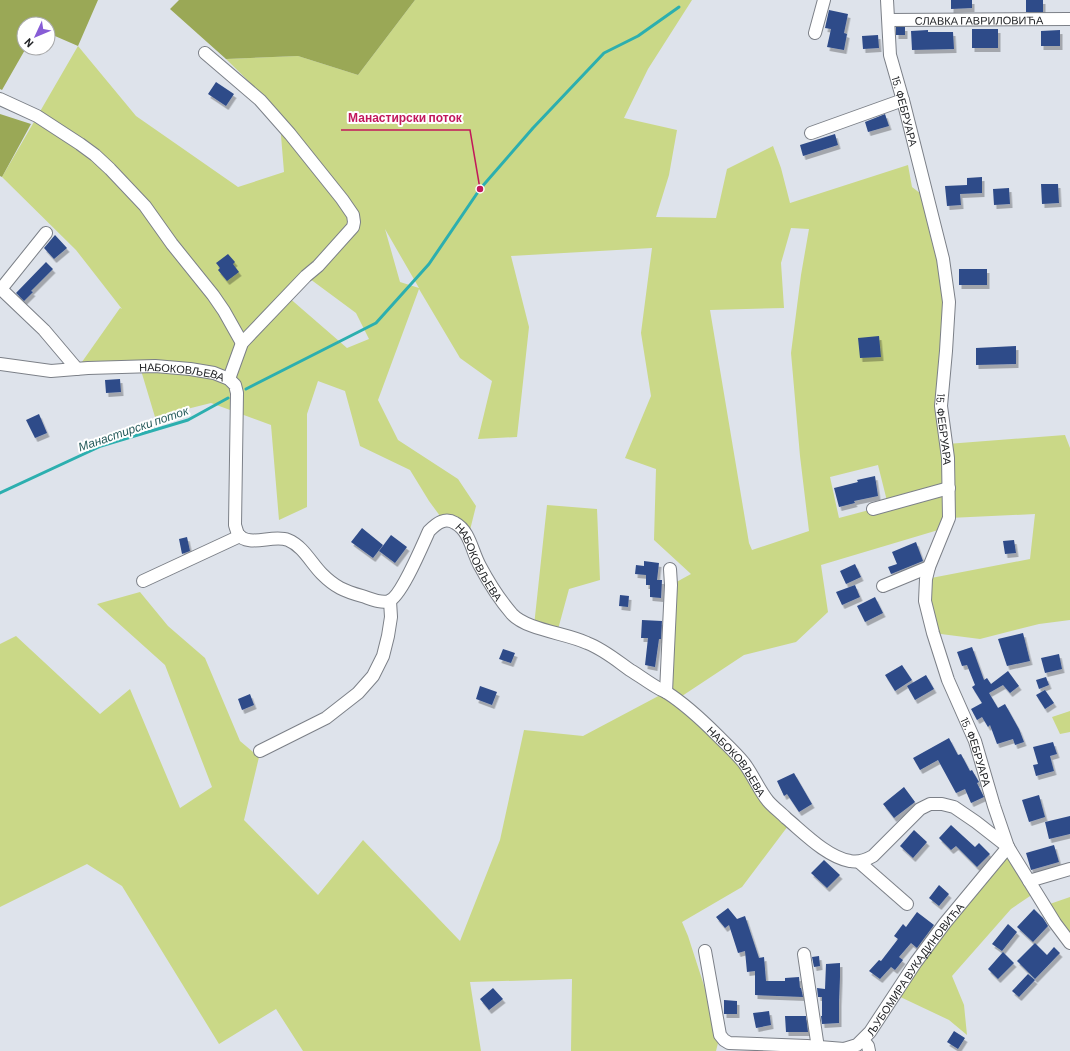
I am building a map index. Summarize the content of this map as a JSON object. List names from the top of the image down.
{
  "streets": {
    "street": [
      "СЛАВКА ГАВРИЛОВИЋА",
      "15. ФЕБРУАРА",
      "НАБОКОВЉЕВА",
      "ЉУБОМИРА ВУКАДИНОВИЋА"
    ]
  },
  "crossings": [
    ["СЛАВКА ГАВРИЛОВИЋА", "15. ФЕБРУАРА"],
    ["15. ФЕБРУАРА", "ЉУБОМИРА ВУКАДИНОВИЋА"]
  ],
  "water": ["Манастирски поток"],
  "places": ["Манастирски поток"],
  "north": "bottom left"
}
